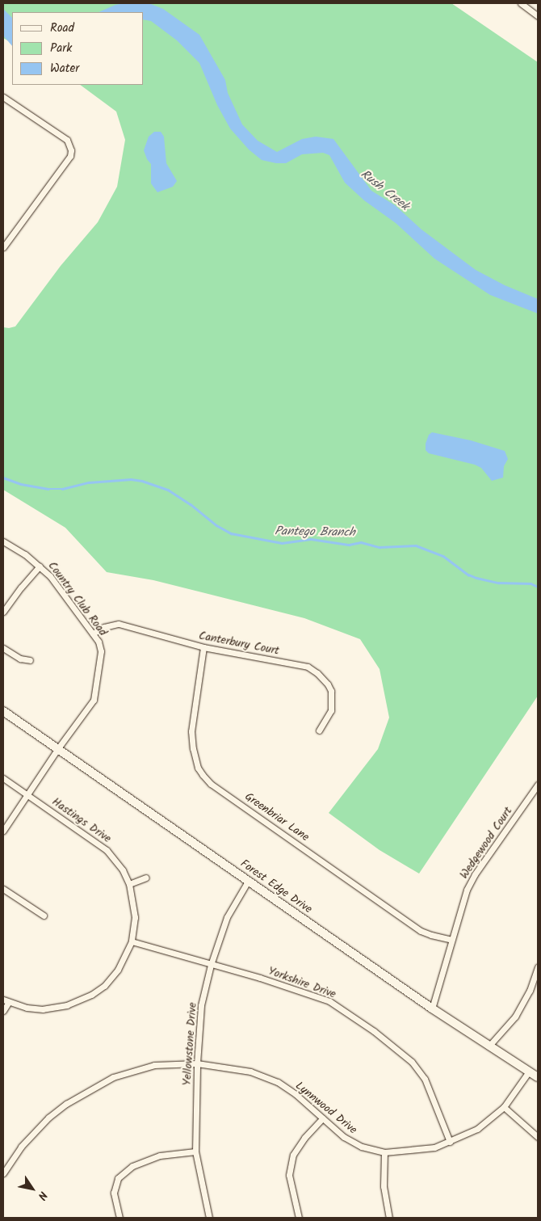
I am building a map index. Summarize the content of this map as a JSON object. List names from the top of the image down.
{
  "streets": {
    "street": [
      "Country Club Road",
      "Canterbury Court",
      "Greenbriar Lane",
      "Hastings Drive",
      "Wedgewood Court",
      "Forest Edge Drive",
      "Yorkshire Drive",
      "Yellowstone Drive",
      "Lynnwood Drive"
    ]
  },
  "crossings": [
    ["Country Club Road", "Canterbury Court"],
    ["Country Club Road", "Hastings Drive"],
    ["Country Club Road", "Forest Edge Drive"],
    ["Canterbury Court", "Greenbriar Lane"],
    ["Greenbriar Lane", "Wedgewood Court"],
    ["Hastings Drive", "Yorkshire Drive"],
    ["Wedgewood Court", "Forest Edge Drive"],
    ["Forest Edge Drive", "Yellowstone Drive"],
    ["Forest Edge Drive", "Lynnwood Drive"],
    ["Yorkshire Drive", "Yellowstone Drive"],
    ["Yorkshire Drive", "Lynnwood Drive"],
    ["Yellowstone Drive", "Lynnwood Drive"]
  ],
  "water": ["Rush Creek", "Pantego Branch"],
  "legend": ["Road", "Park", "Water"],
  "north": "bottom right"
}
